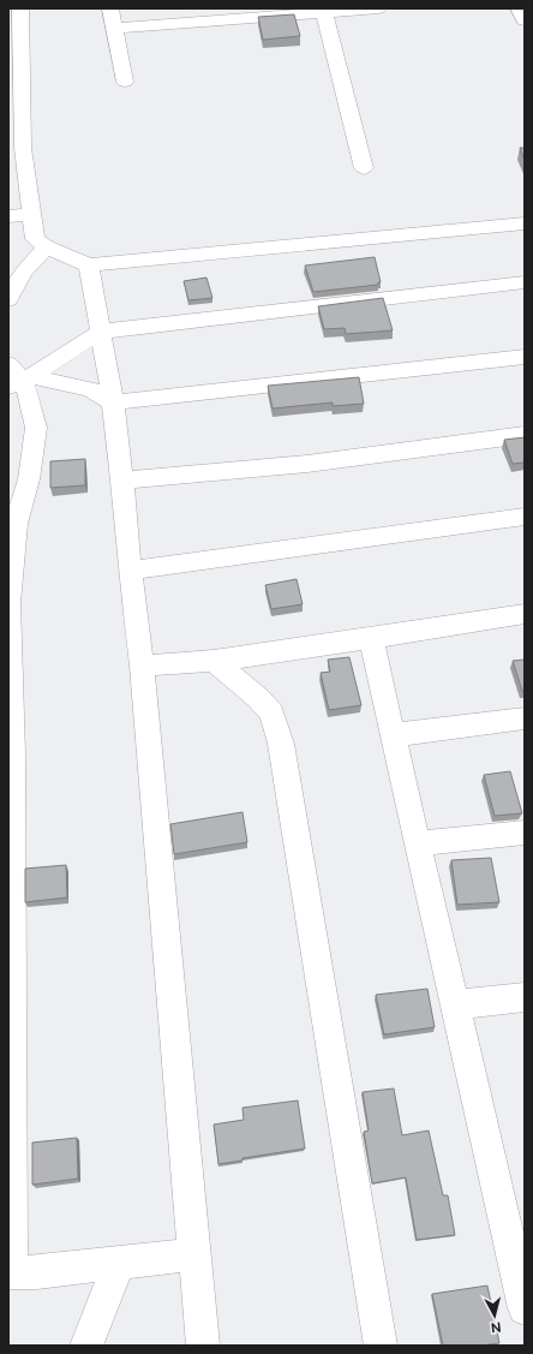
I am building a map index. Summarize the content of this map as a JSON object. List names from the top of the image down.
{
  "north": "bottom"
}
